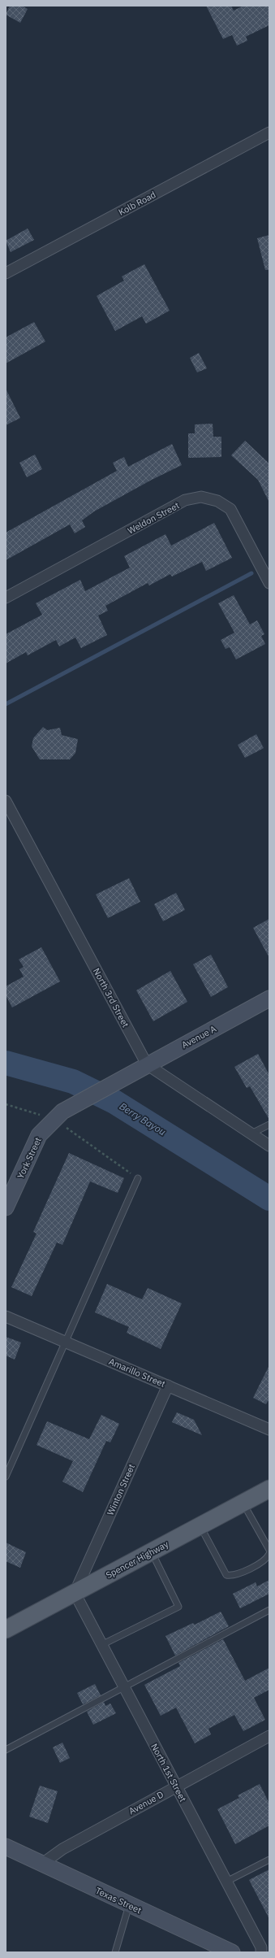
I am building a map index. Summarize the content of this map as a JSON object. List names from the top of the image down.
{
  "streets": {
    "main road": ["Spencer Highway"],
    "street": [
      "Kolb Road",
      "Weldon Street",
      "North 3rd Street",
      "Avenue A",
      "York Street",
      "Amarillo Street",
      "Winton Street",
      "North 1st Street",
      "Avenue D",
      "Texas Street"
    ]
  },
  "crossings": [
    ["North 3rd Street", "Avenue A"],
    ["Avenue A", "York Street"],
    ["Amarillo Street", "Winton Street"],
    ["Winton Street", "Spencer Highway"],
    ["Winton Street", "North 1st Street"],
    ["Spencer Highway", "North 1st Street"],
    ["North 1st Street", "Avenue D"],
    ["Avenue D", "Texas Street"]
  ],
  "water": ["Berry Bayou"]
}
